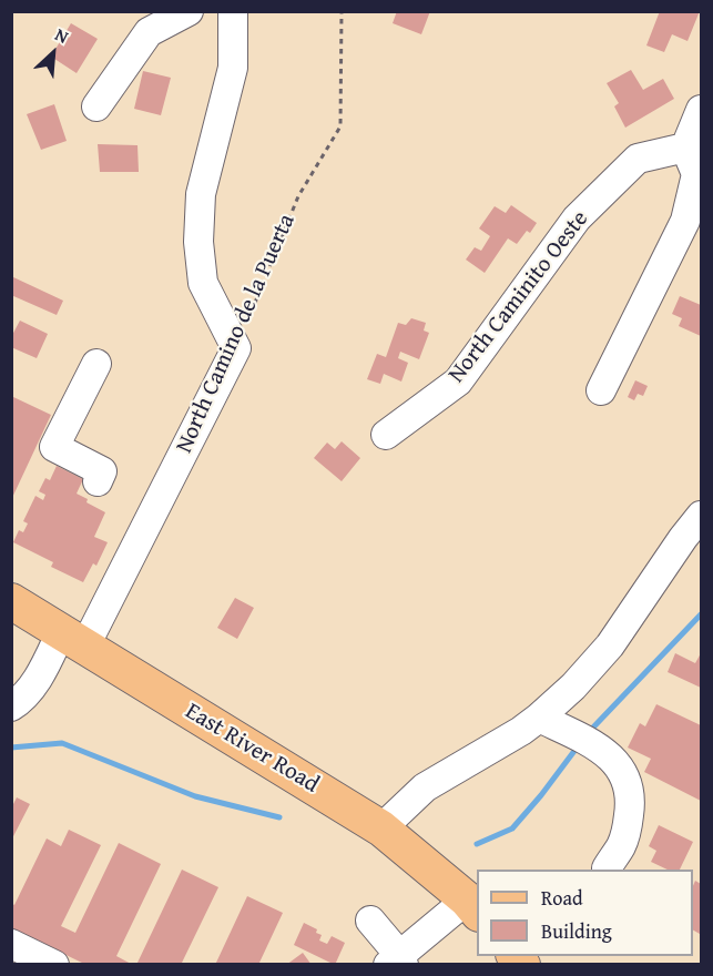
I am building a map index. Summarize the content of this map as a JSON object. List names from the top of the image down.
{
  "streets": {
    "main road": ["East River Road"],
    "street": ["North Caminito Oeste", "North Camino de la Puerta"]
  },
  "crossings": [
    ["North Camino de la Puerta", "East River Road"]
  ],
  "legend": ["Road", "Building"],
  "north": "top right"
}
